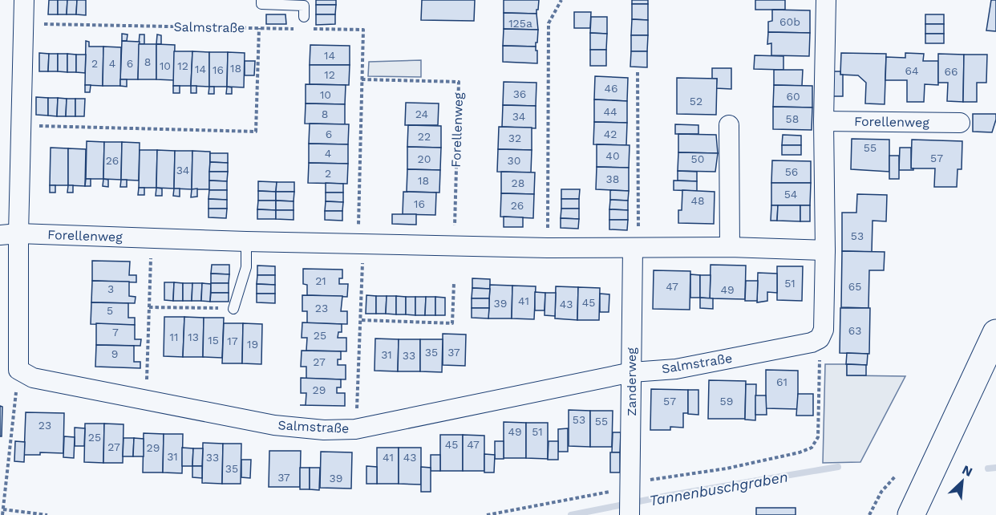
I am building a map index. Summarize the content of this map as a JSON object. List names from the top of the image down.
{
  "streets": {
    "street": ["Salmstraße", "Forellenweg", "Zanderweg"]
  },
  "crossings": [
    ["Salmstraße", "Zanderweg"],
    ["Forellenweg", "Zanderweg"]
  ],
  "water": ["Tannenbuschgraben"],
  "house_numbers": [
    "60b",
    "125a",
    "14",
    "8",
    "2",
    "4",
    "6",
    "10",
    "12",
    "18",
    "14",
    "16",
    "64",
    "66",
    "12",
    "46",
    "36",
    "10",
    "60",
    "52",
    "44",
    "8",
    "24",
    "34",
    "58",
    "6",
    "42",
    "22",
    "32",
    "55",
    "4",
    "40",
    "57",
    "20",
    "50",
    "26",
    "30",
    "34",
    "56",
    "2",
    "38",
    "18",
    "28",
    "54",
    "48",
    "16",
    "26",
    "53",
    "21",
    "51",
    "47",
    "65",
    "3",
    "49",
    "41",
    "45",
    "39",
    "43",
    "23",
    "5",
    "63",
    "7",
    "25",
    "11",
    "13",
    "15",
    "17",
    "19",
    "35",
    "37",
    "9",
    "31",
    "33",
    "27",
    "61",
    "29",
    "57",
    "59",
    "53",
    "55",
    "23",
    "49",
    "51",
    "25",
    "45",
    "47",
    "27",
    "29",
    "31",
    "33",
    "41",
    "43",
    "35",
    "37",
    "39"
  ],
  "north": "top right"
}
